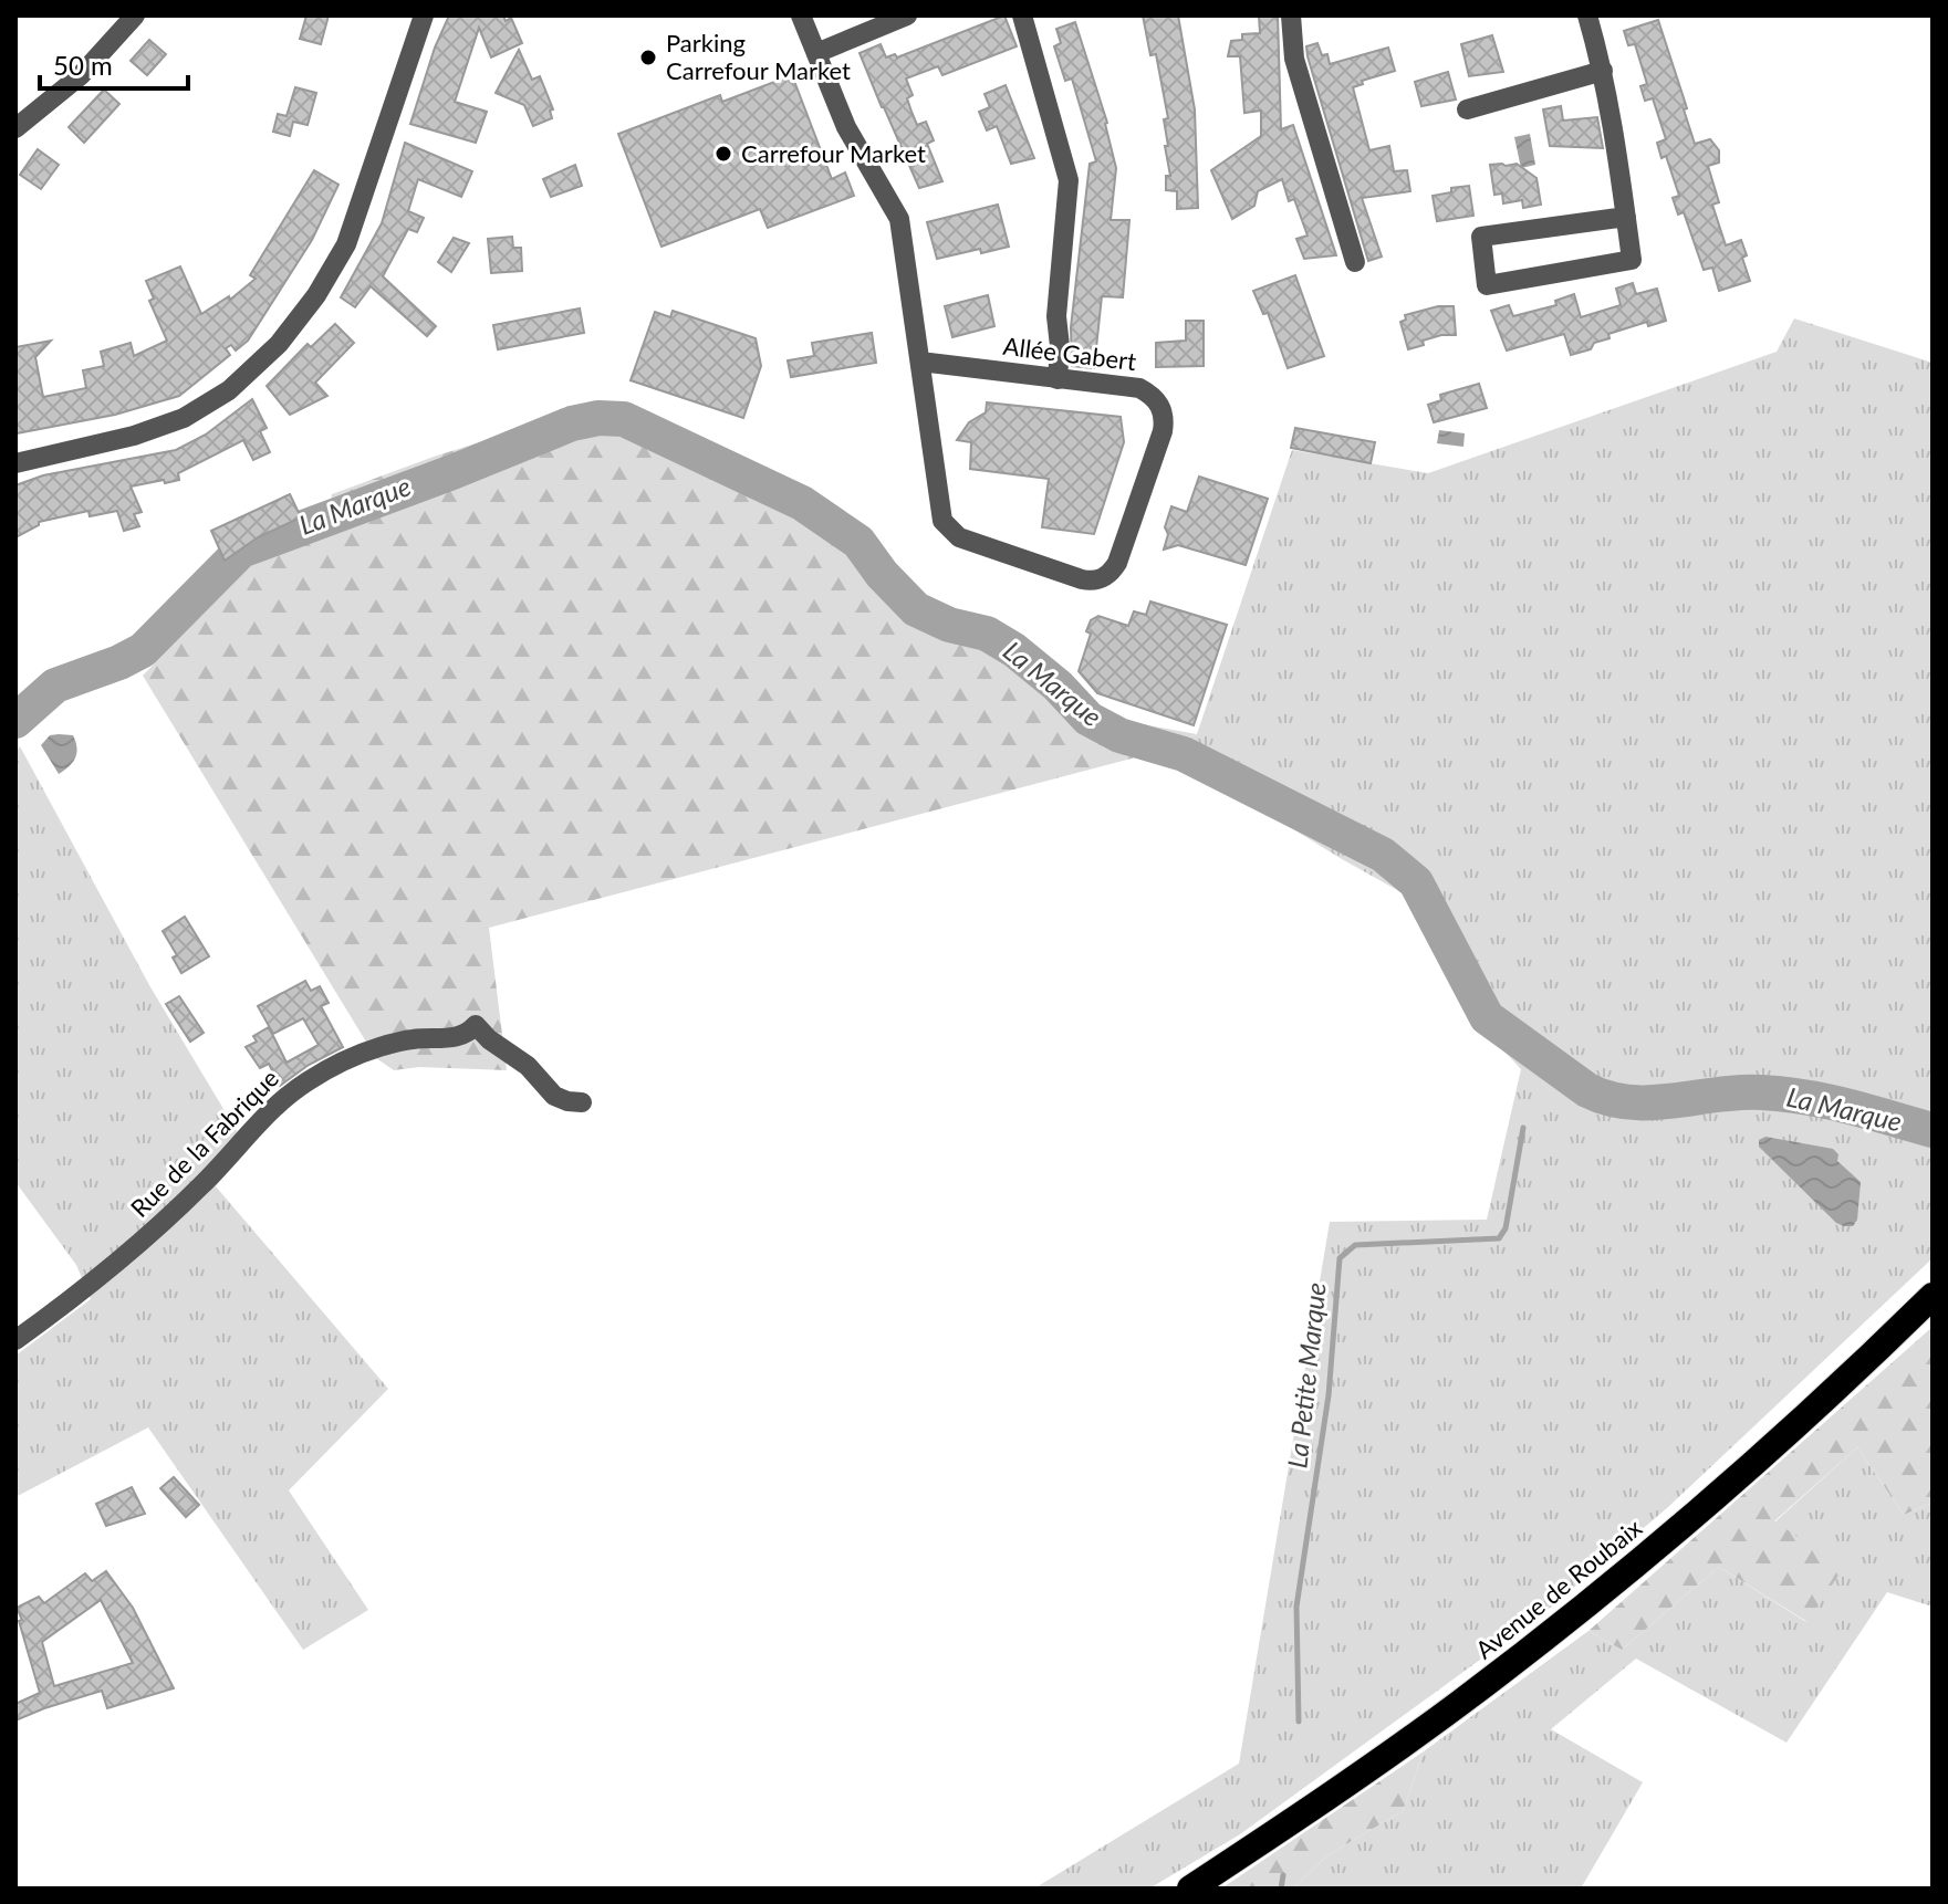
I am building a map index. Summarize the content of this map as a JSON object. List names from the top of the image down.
{
  "streets": {
    "highway": ["Avenue de Roubaix"],
    "street": ["Allée Gabert", "Rue de la Fabrique"]
  },
  "water": ["La Marque", "La Petite Marque"],
  "places": ["Parking Carrefour Market", "Carrefour Market"],
  "scale_bar": "50 m"
}
